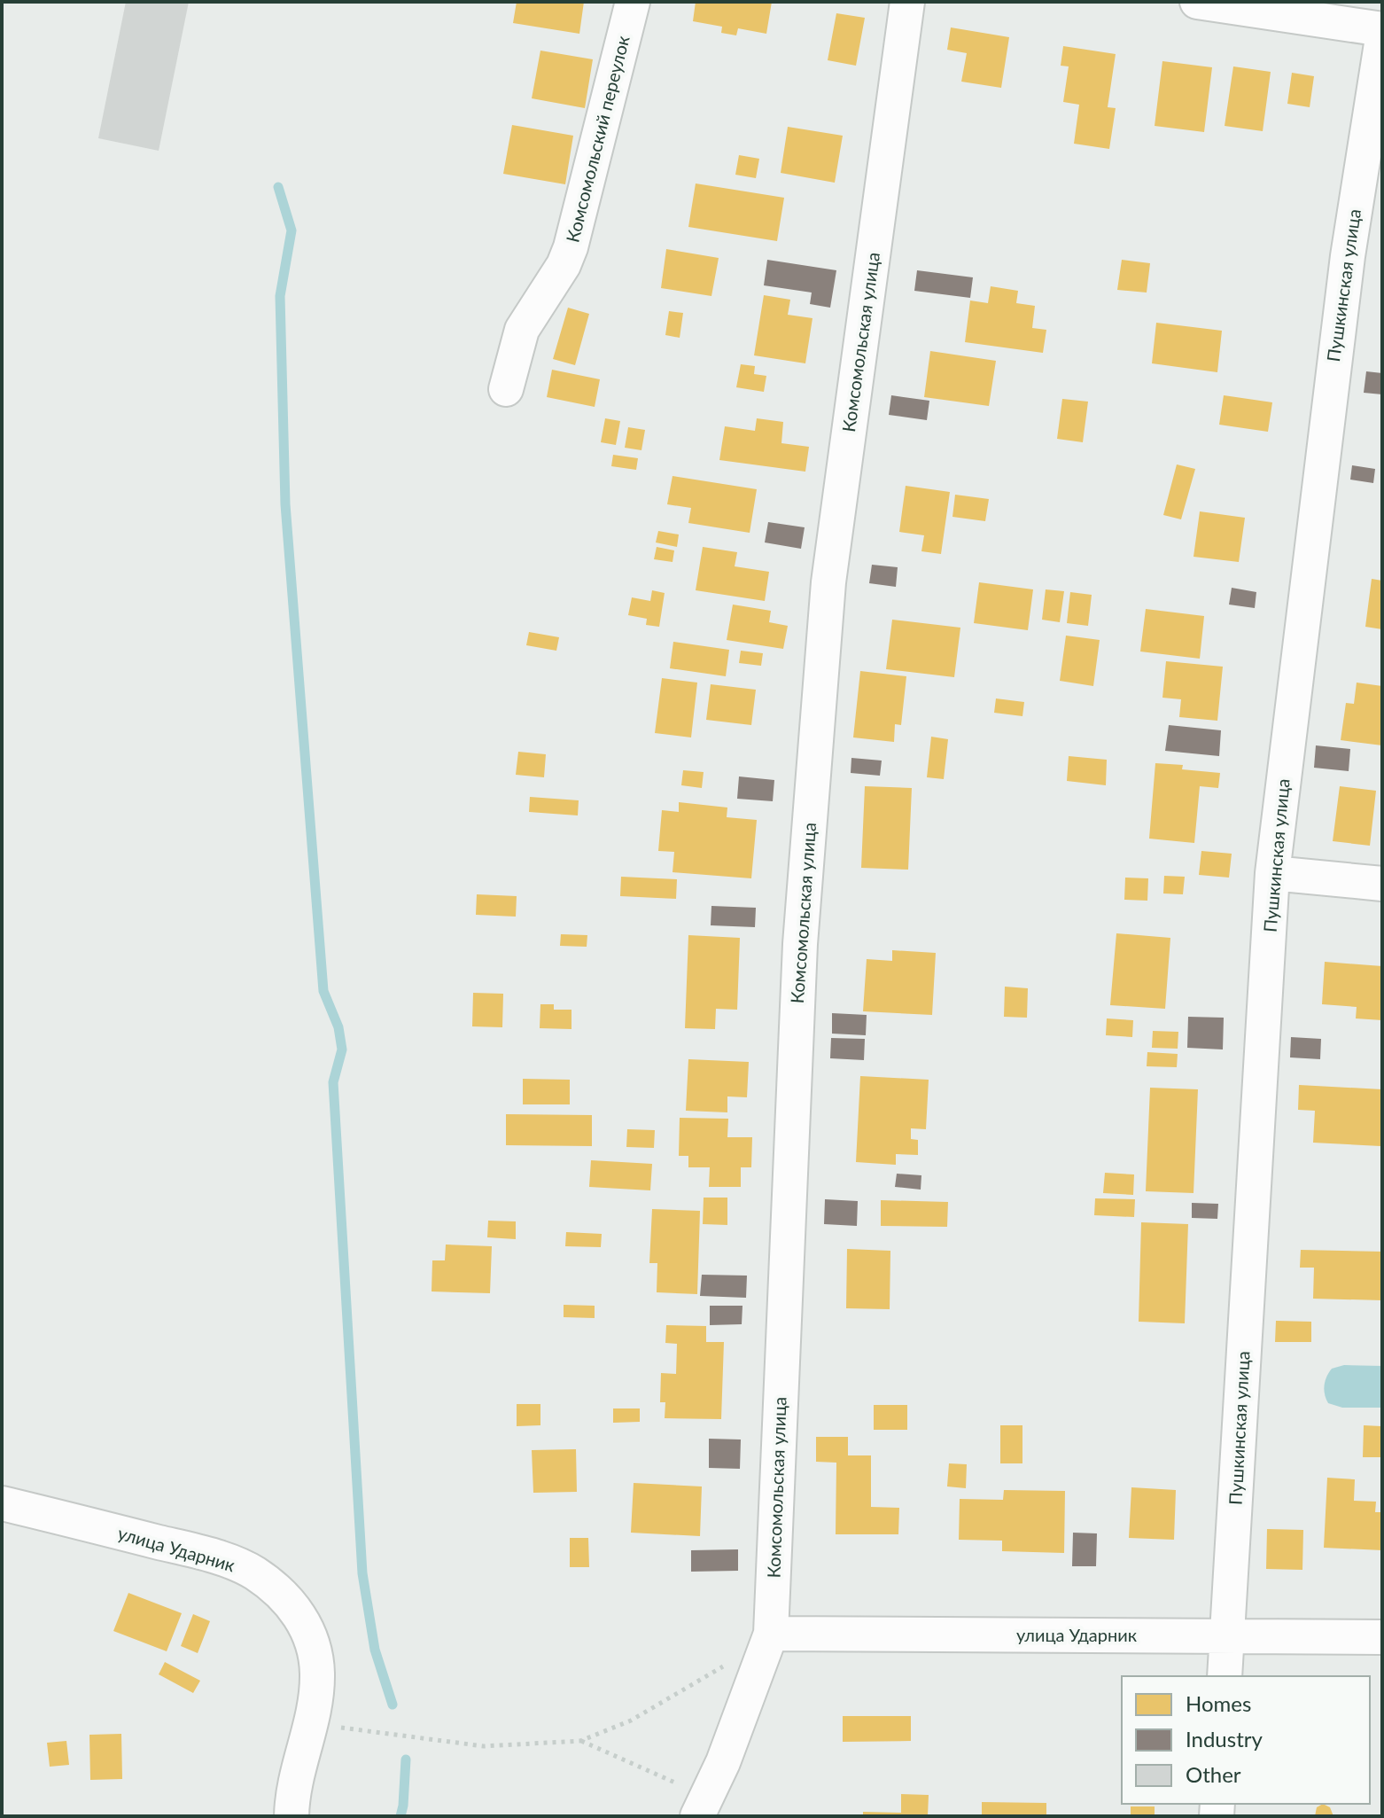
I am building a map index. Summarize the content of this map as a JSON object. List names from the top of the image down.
{
  "streets": {
    "street": [
      "Комсомольский переулок",
      "Пушкинская улица",
      "Комсомольская улица",
      "улица Ударник"
    ]
  },
  "crossings": [
    ["Пушкинская улица", "улица Ударник"],
    ["Комсомольская улица", "улица Ударник"]
  ],
  "legend": ["Homes", "Industry", "Other"]
}
